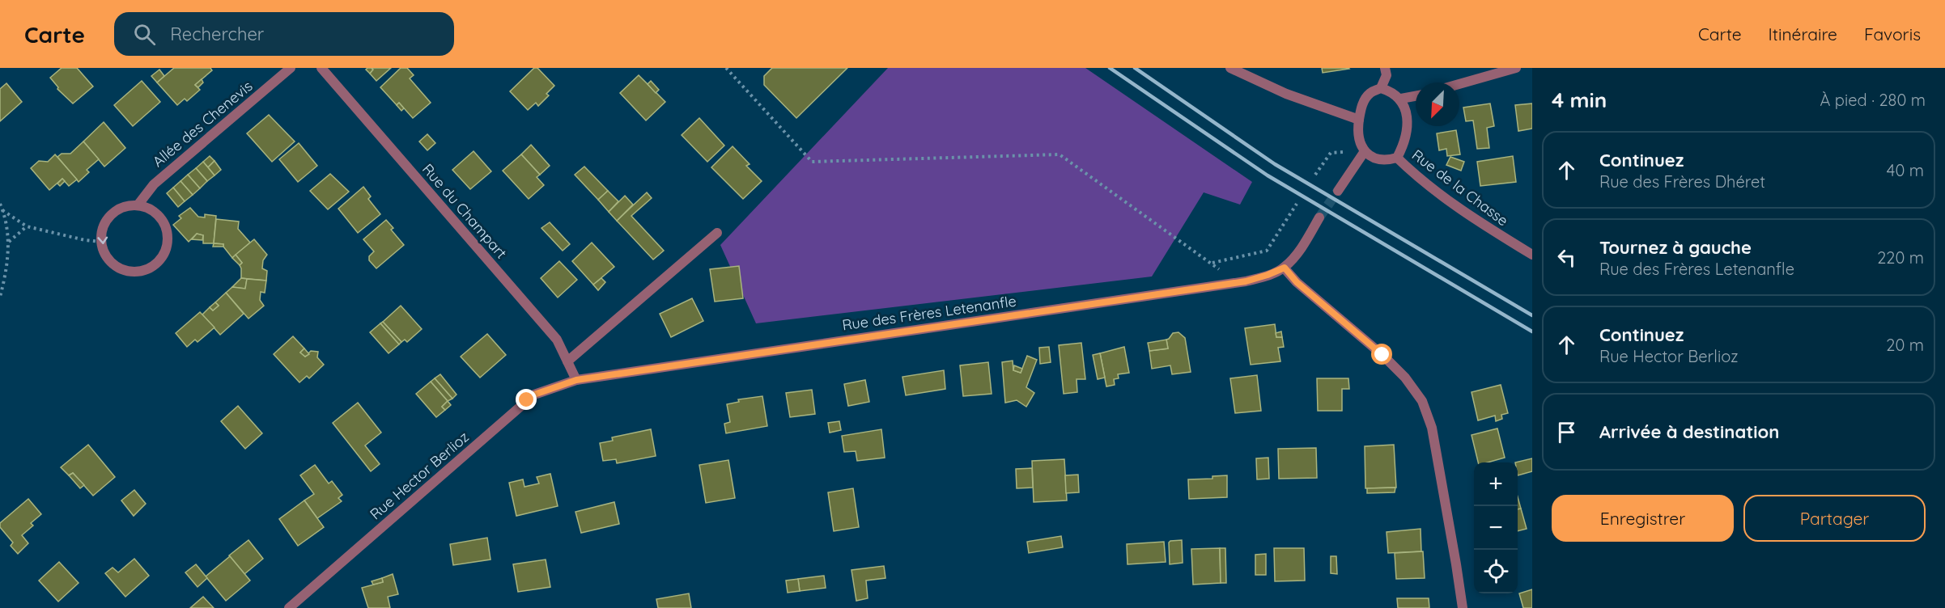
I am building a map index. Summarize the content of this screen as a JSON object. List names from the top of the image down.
{
  "streets": {
    "street": [
      "Allée des Chenevis",
      "Rue de la Chasse",
      "Rue du Champart",
      "Rue des Frères Letenanfle",
      "Rue Hector Berlioz"
    ]
  },
  "crossings": [
    ["Rue du Champart", "Rue des Frères Letenanfle"],
    ["Rue du Champart", "Rue Hector Berlioz"],
    ["Rue des Frères Letenanfle", "Rue Hector Berlioz"]
  ],
  "north": "bottom left",
  "page": {
    "header": "Carte",
    "search": "Rechercher",
    "nav": ["Carte", "Itinéraire", "Favoris"],
    "heading": ["4 min", "À pied · 280 m"],
    "list": [
      ["Continuez", "Rue des Frères Dhéret", "40 m"],
      ["Tournez à gauche", "Rue des Frères Letenanfle", "220 m"],
      ["Continuez", "Rue Hector Berlioz", "20 m"],
      "Arrivée à destination"
    ],
    "map_buttons": ["+", "−"],
    "buttons": ["Enregistrer", "Partager"]
  }
}
